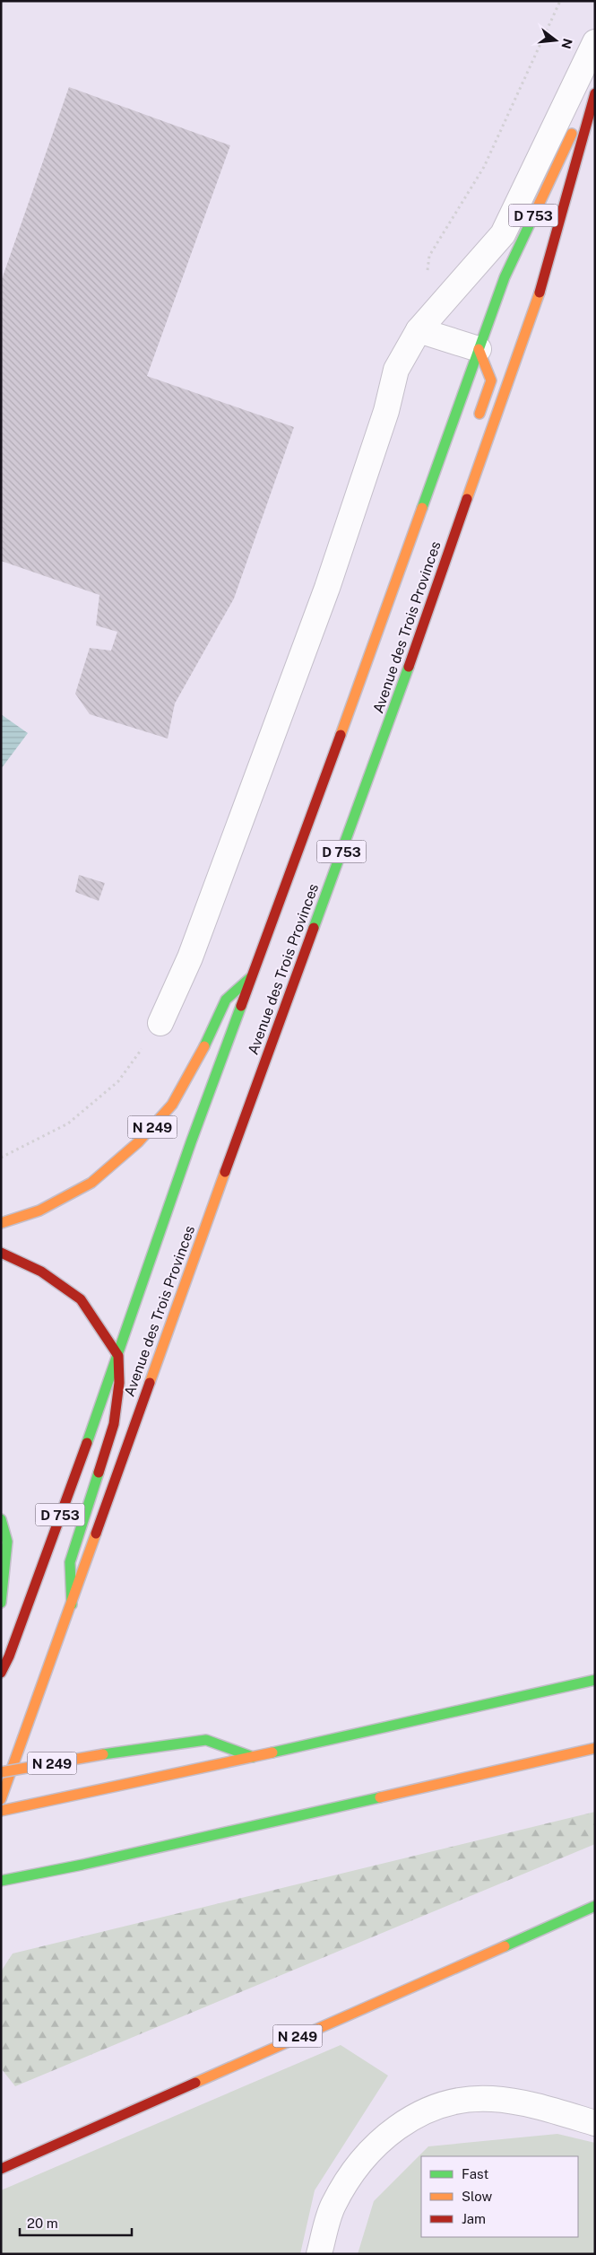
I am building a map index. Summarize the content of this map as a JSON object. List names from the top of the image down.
{
  "streets": {
    "main road": ["D 753", "Avenue des Trois Provinces", "N 249"]
  },
  "crossings": [
    ["Avenue des Trois Provinces", "N 249"]
  ],
  "legend": ["Fast", "Slow", "Jam"],
  "scale_bar": "20 m",
  "north": "right"
}
